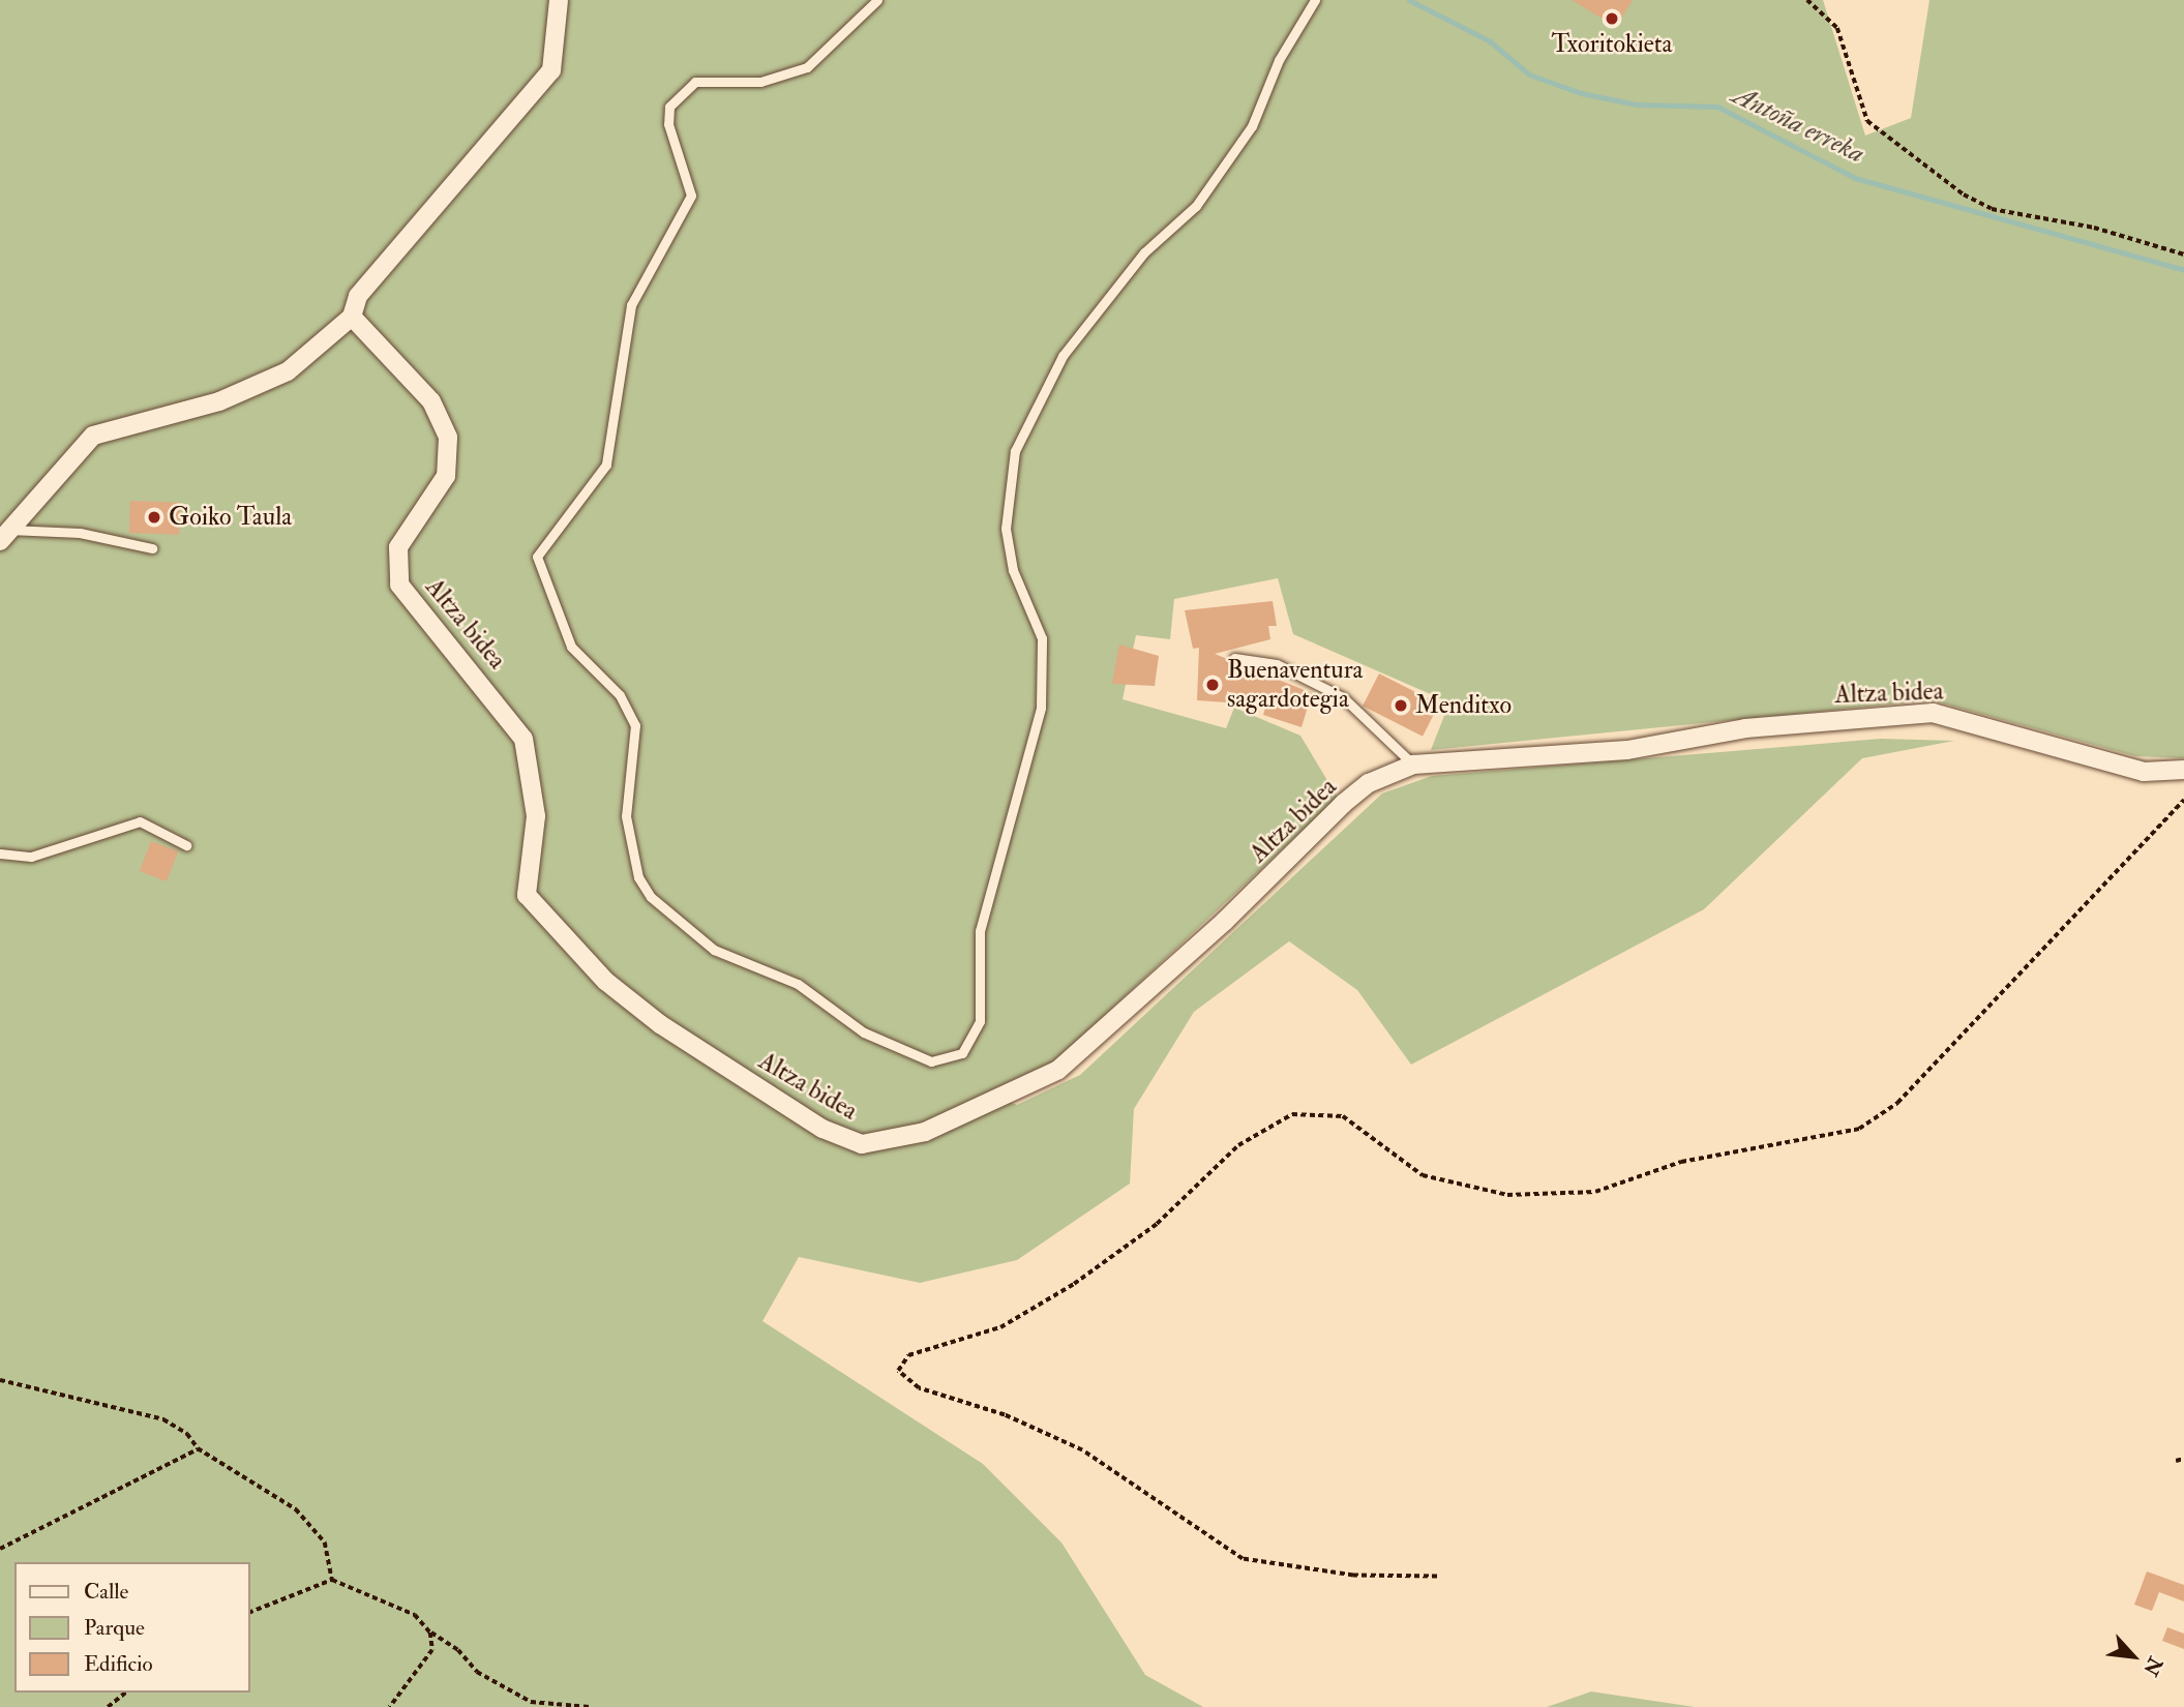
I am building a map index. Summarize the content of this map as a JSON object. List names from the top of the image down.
{
  "streets": {
    "street": ["Altza bidea"]
  },
  "water": ["Antoña erreka"],
  "places": [
    "Txoritokieta",
    "Goiko Taula",
    "Buenaventura sagardotegia",
    "Menditxo"
  ],
  "legend": ["Calle", "Parque", "Edificio"],
  "north": "bottom right"
}
